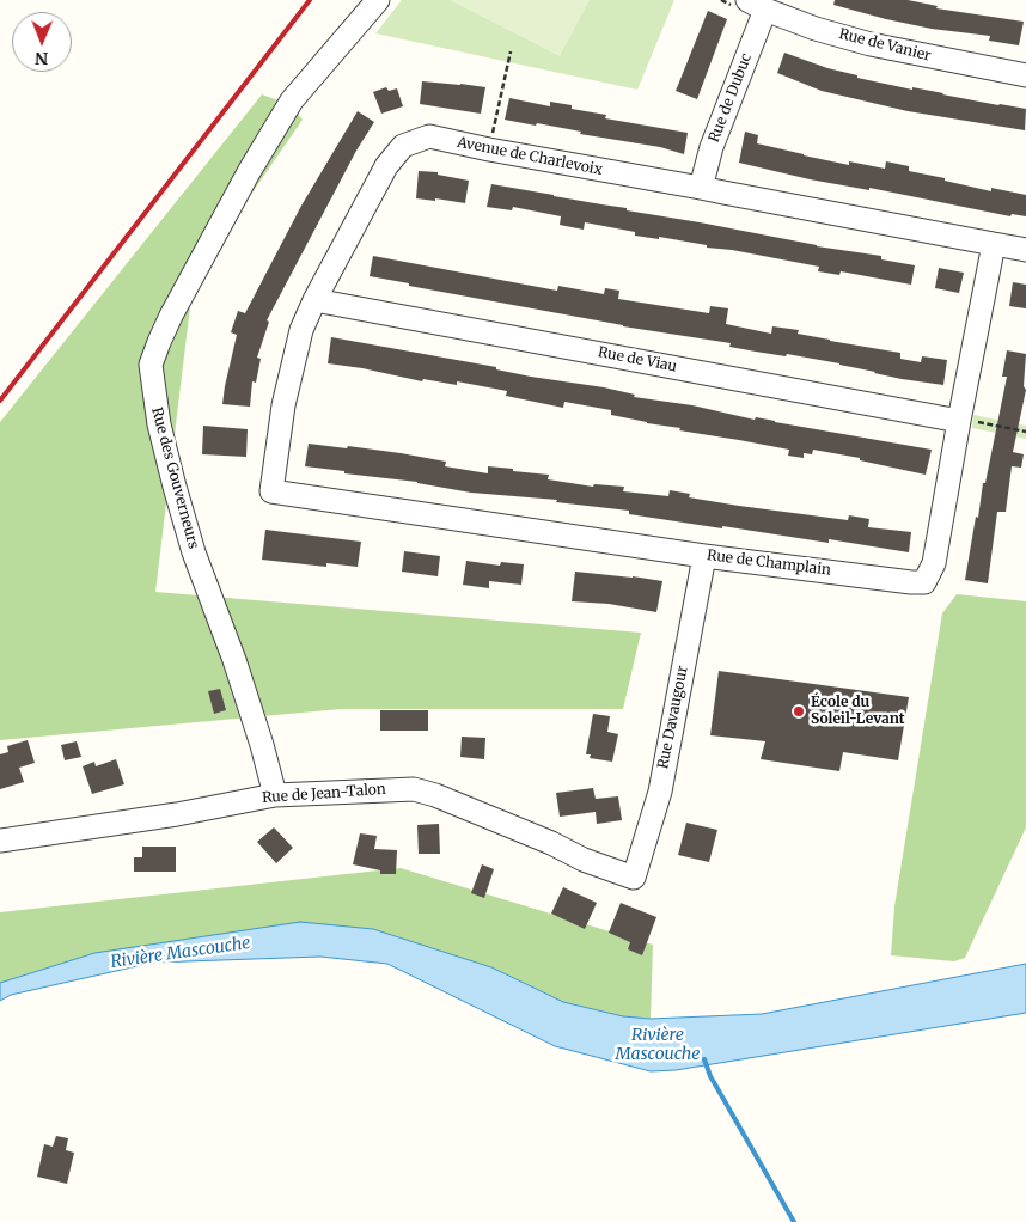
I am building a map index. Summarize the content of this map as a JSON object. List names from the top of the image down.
{
  "streets": {
    "street": [
      "Rue de Vanier",
      "Rue de Dubuc",
      "Avenue de Charlevoix",
      "Rue de Viau",
      "Rue des Gouverneurs",
      "Rue de Champlain",
      "Rue Davaugour",
      "Rue de Jean-Talon"
    ]
  },
  "crossings": [
    ["Rue de Vanier", "Rue de Dubuc"],
    ["Rue de Dubuc", "Avenue de Charlevoix"],
    ["Avenue de Charlevoix", "Rue de Viau"],
    ["Avenue de Charlevoix", "Rue de Champlain"],
    ["Rue de Viau", "Rue de Champlain"],
    ["Rue des Gouverneurs", "Rue de Jean-Talon"],
    ["Rue de Champlain", "Rue Davaugour"],
    ["Rue Davaugour", "Rue de Jean-Talon"]
  ],
  "water": ["Rivière Mascouche"],
  "places": ["École du Soleil-Levant"],
  "north": "bottom"
}
